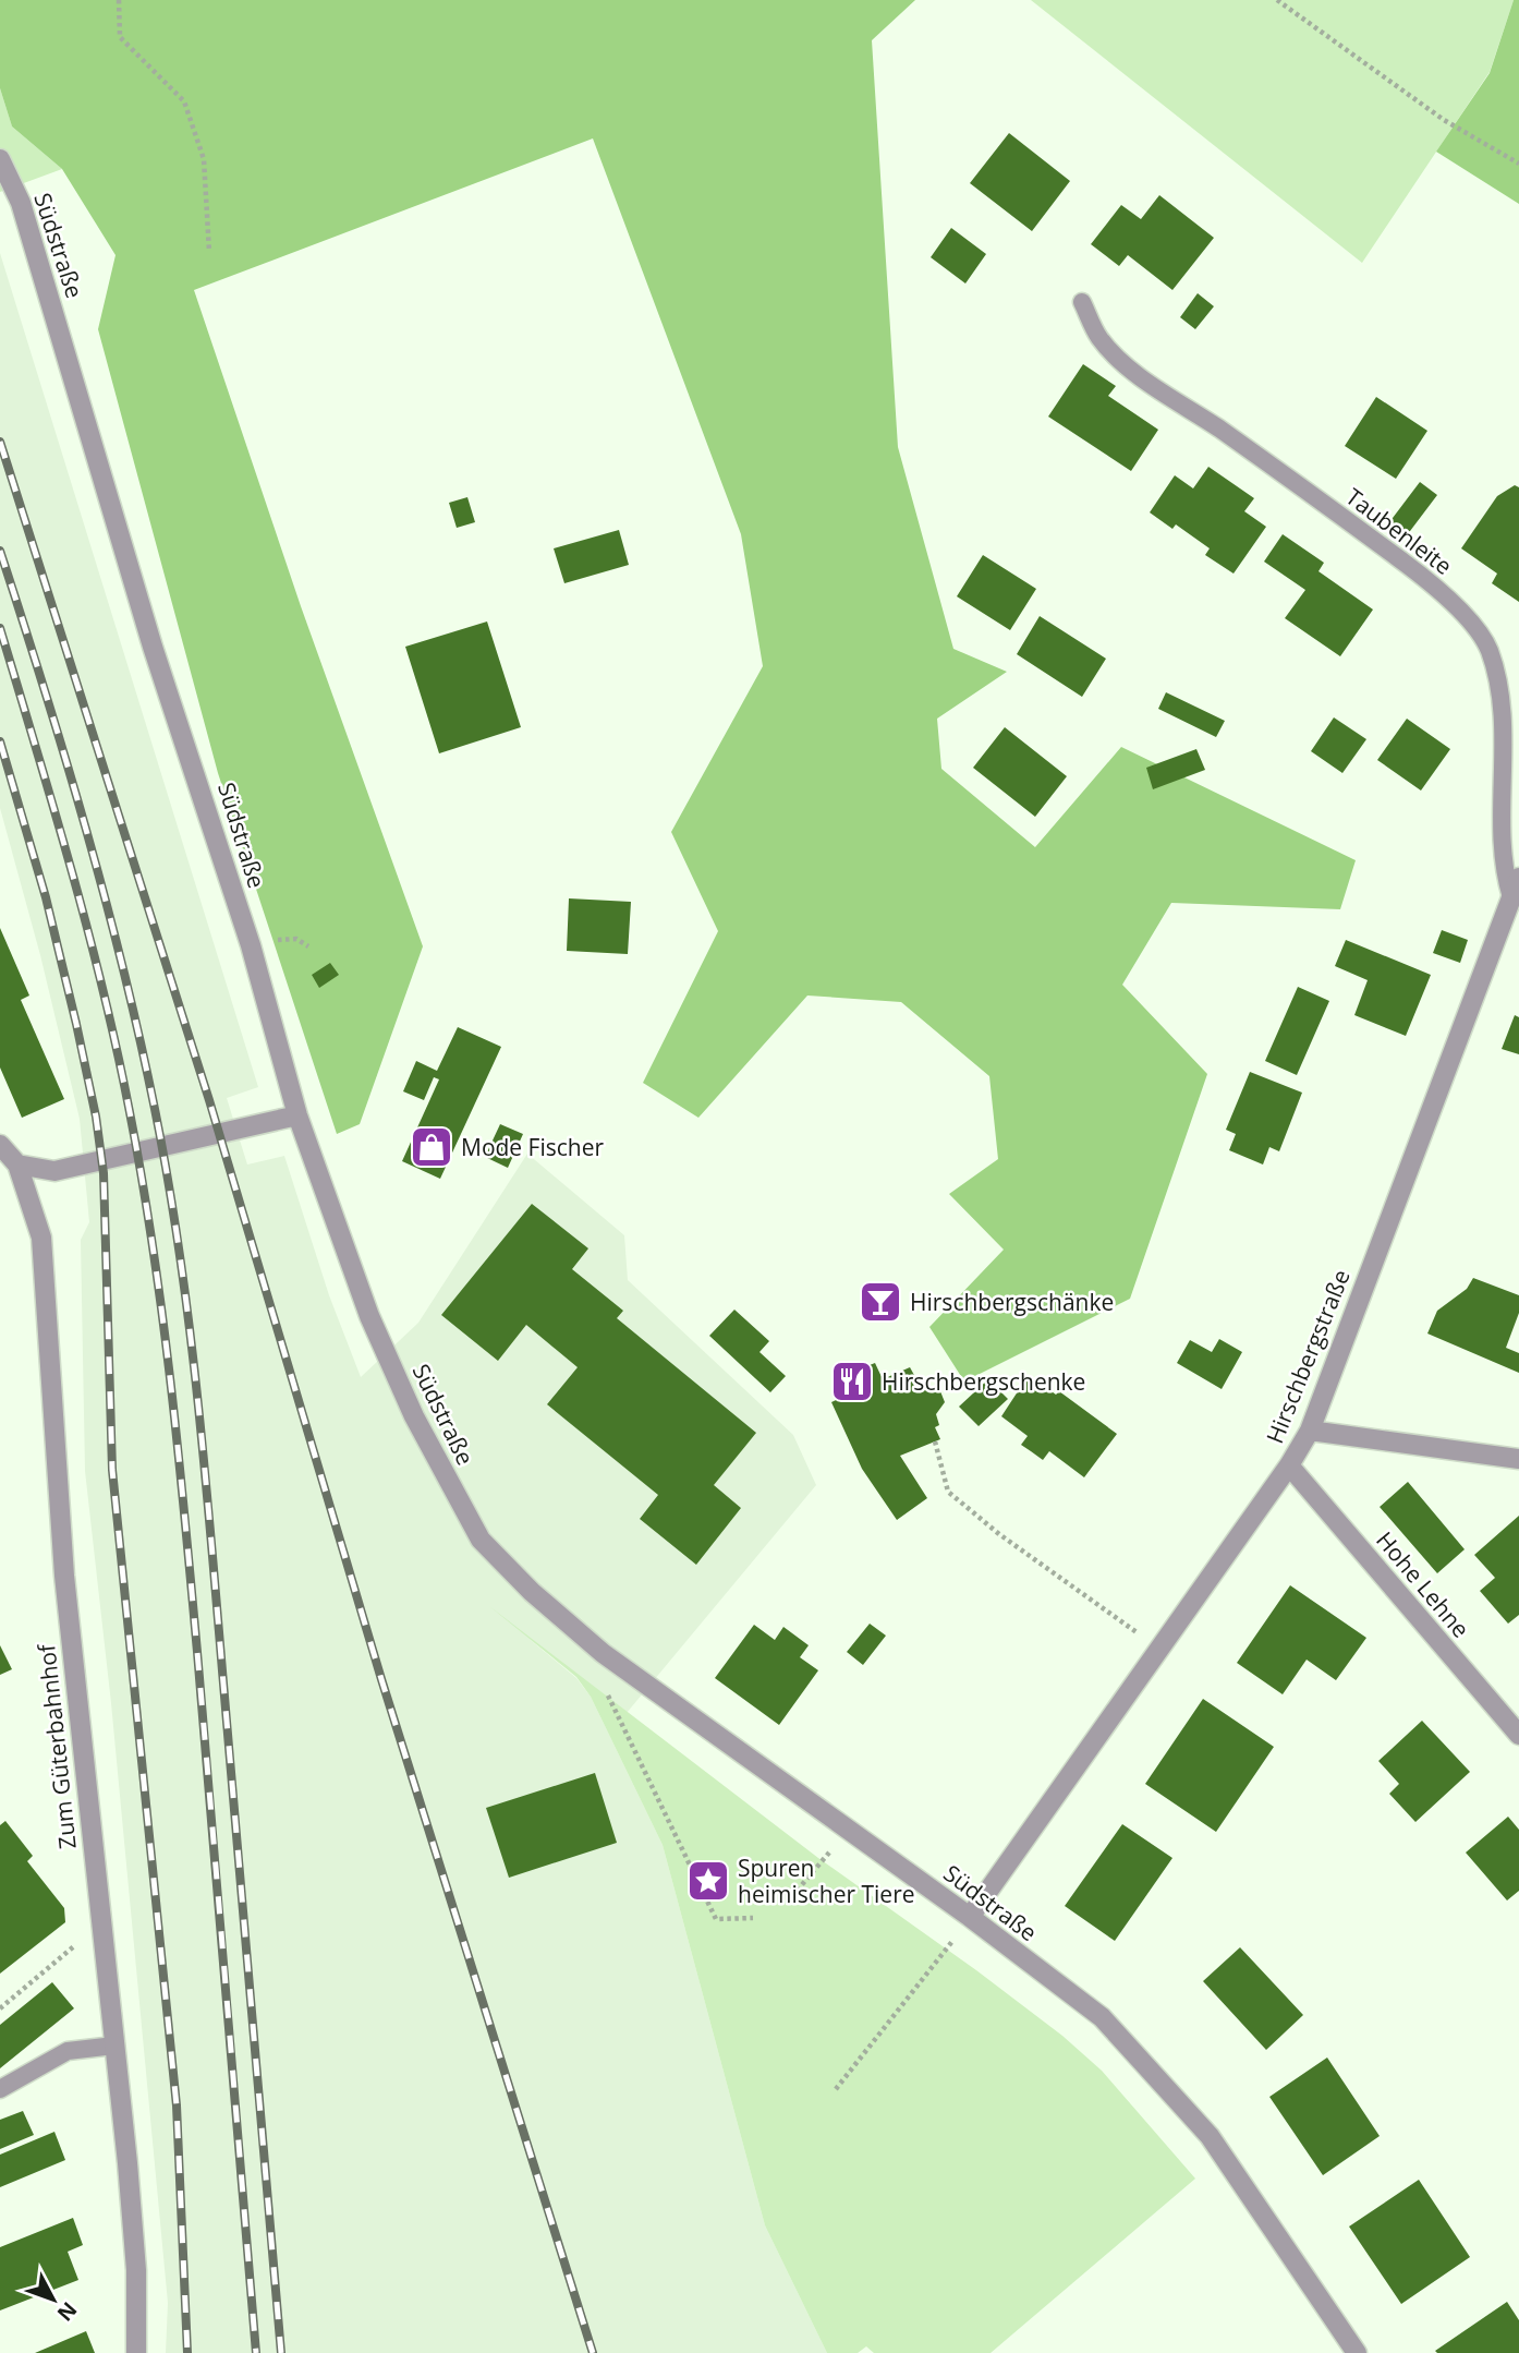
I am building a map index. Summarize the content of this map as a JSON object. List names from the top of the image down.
{
  "streets": {
    "street": [
      "Südstraße",
      "Hirschbergstraße",
      "Hohe Lehne",
      "Zum Güterbahnhof"
    ],
    "lane": ["Taubenleite"]
  },
  "crossings": [
    ["Südstraße", "Hirschbergstraße"],
    ["Taubenleite", "Hirschbergstraße"],
    ["Hirschbergstraße", "Hohe Lehne"]
  ],
  "places": {
    "shop": ["Mode Fischer"],
    "bar": ["Hirschbergschänke"],
    "restaurant": ["Hirschbergschenke"],
    "place": ["Spuren heimischer Tiere"]
  },
  "north": "bottom right"
}
